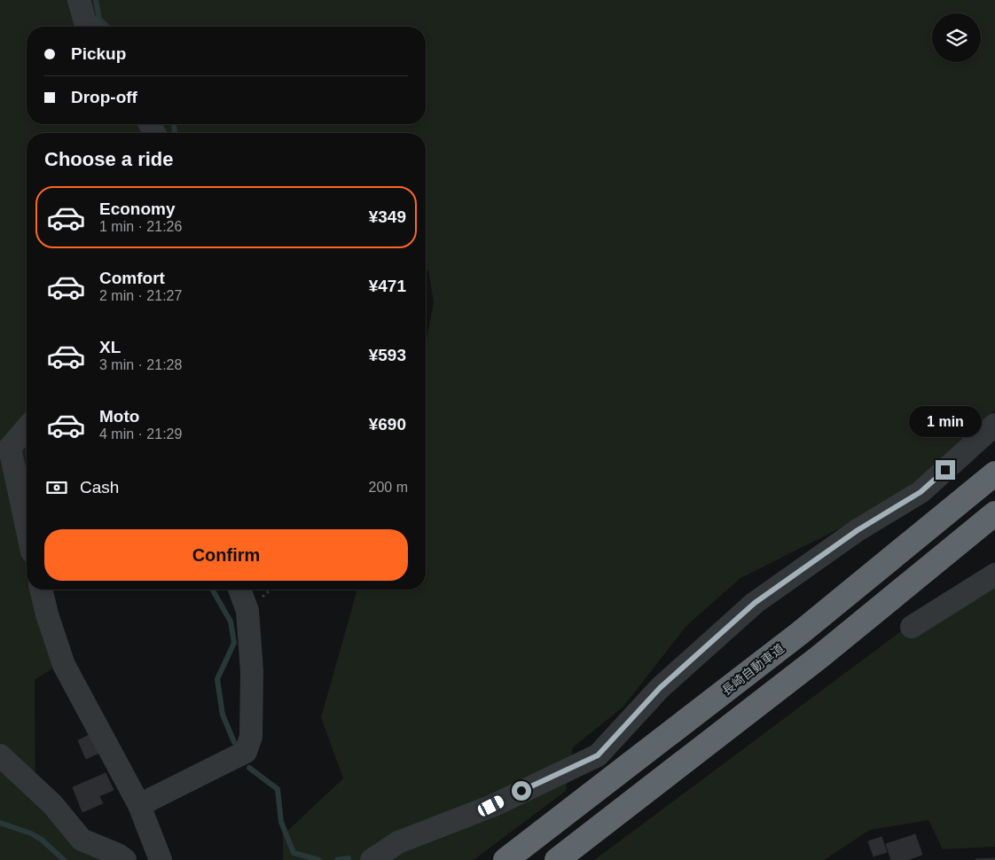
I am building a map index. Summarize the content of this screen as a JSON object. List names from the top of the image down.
{
  "streets": {
    "highway": ["長崎自動車道"]
  },
  "page": {
    "banner": ["Pickup", "Drop-off"],
    "heading": "Choose a ride",
    "list": [
      {
        "name": "Economy",
        "note": "1 min · 21:26",
        "value": "¥349"
      },
      {
        "name": "Comfort",
        "note": "2 min · 21:27",
        "value": "¥471"
      },
      {
        "name": "XL",
        "note": "3 min · 21:28",
        "value": "¥593"
      },
      {
        "name": "Moto",
        "note": "4 min · 21:29",
        "value": "¥690"
      }
    ],
    "bubble": "1 min",
    "pay": ["Cash", "200 m"],
    "buttons": "Confirm"
  }
}
